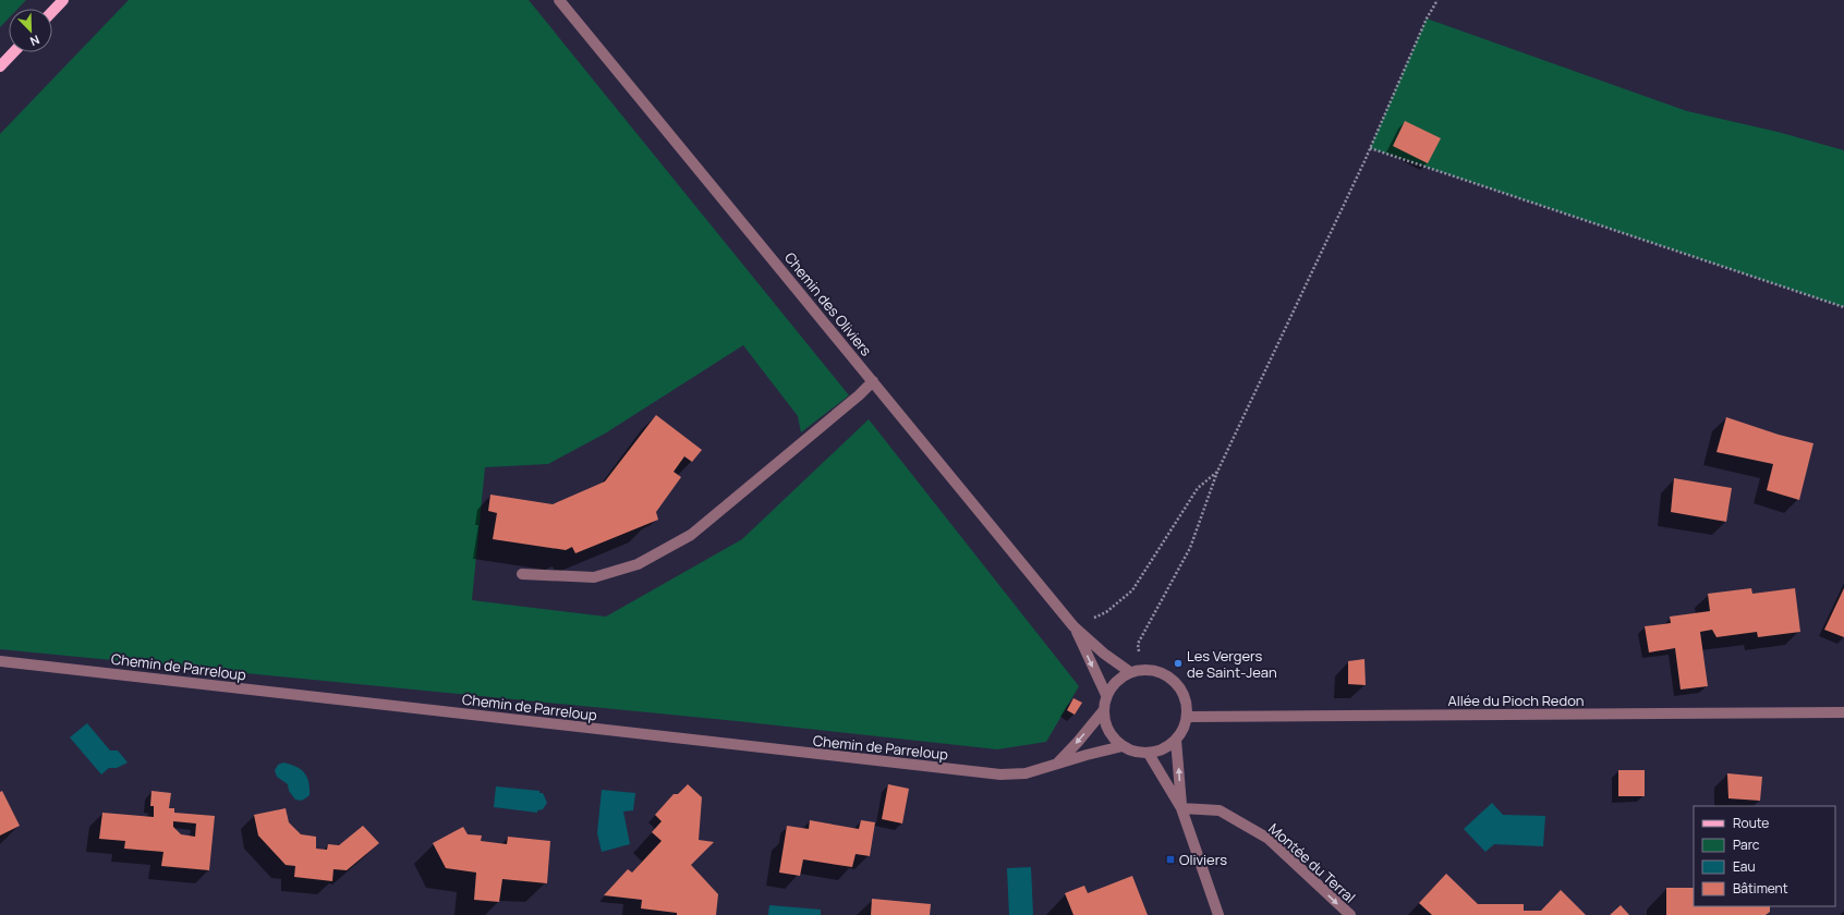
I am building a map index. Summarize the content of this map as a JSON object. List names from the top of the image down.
{
  "streets": {
    "street": [
      "Chemin des Oliviers",
      "Chemin de Parreloup",
      "Allée du Pioch Redon",
      "Montée du Terral"
    ]
  },
  "crossings": [
    ["Chemin des Oliviers", "Chemin de Parreloup"],
    ["Chemin des Oliviers", "Allée du Pioch Redon"],
    ["Chemin de Parreloup", "Allée du Pioch Redon"]
  ],
  "one_way": ["Montée du Terral"],
  "places": {
    "other": ["Les Vergers de Saint-Jean"],
    "transit": ["Oliviers"]
  },
  "legend": [
    "Route",
    "Parc",
    "Eau",
    "Bâtiment"
  ],
  "north": "bottom right"
}
